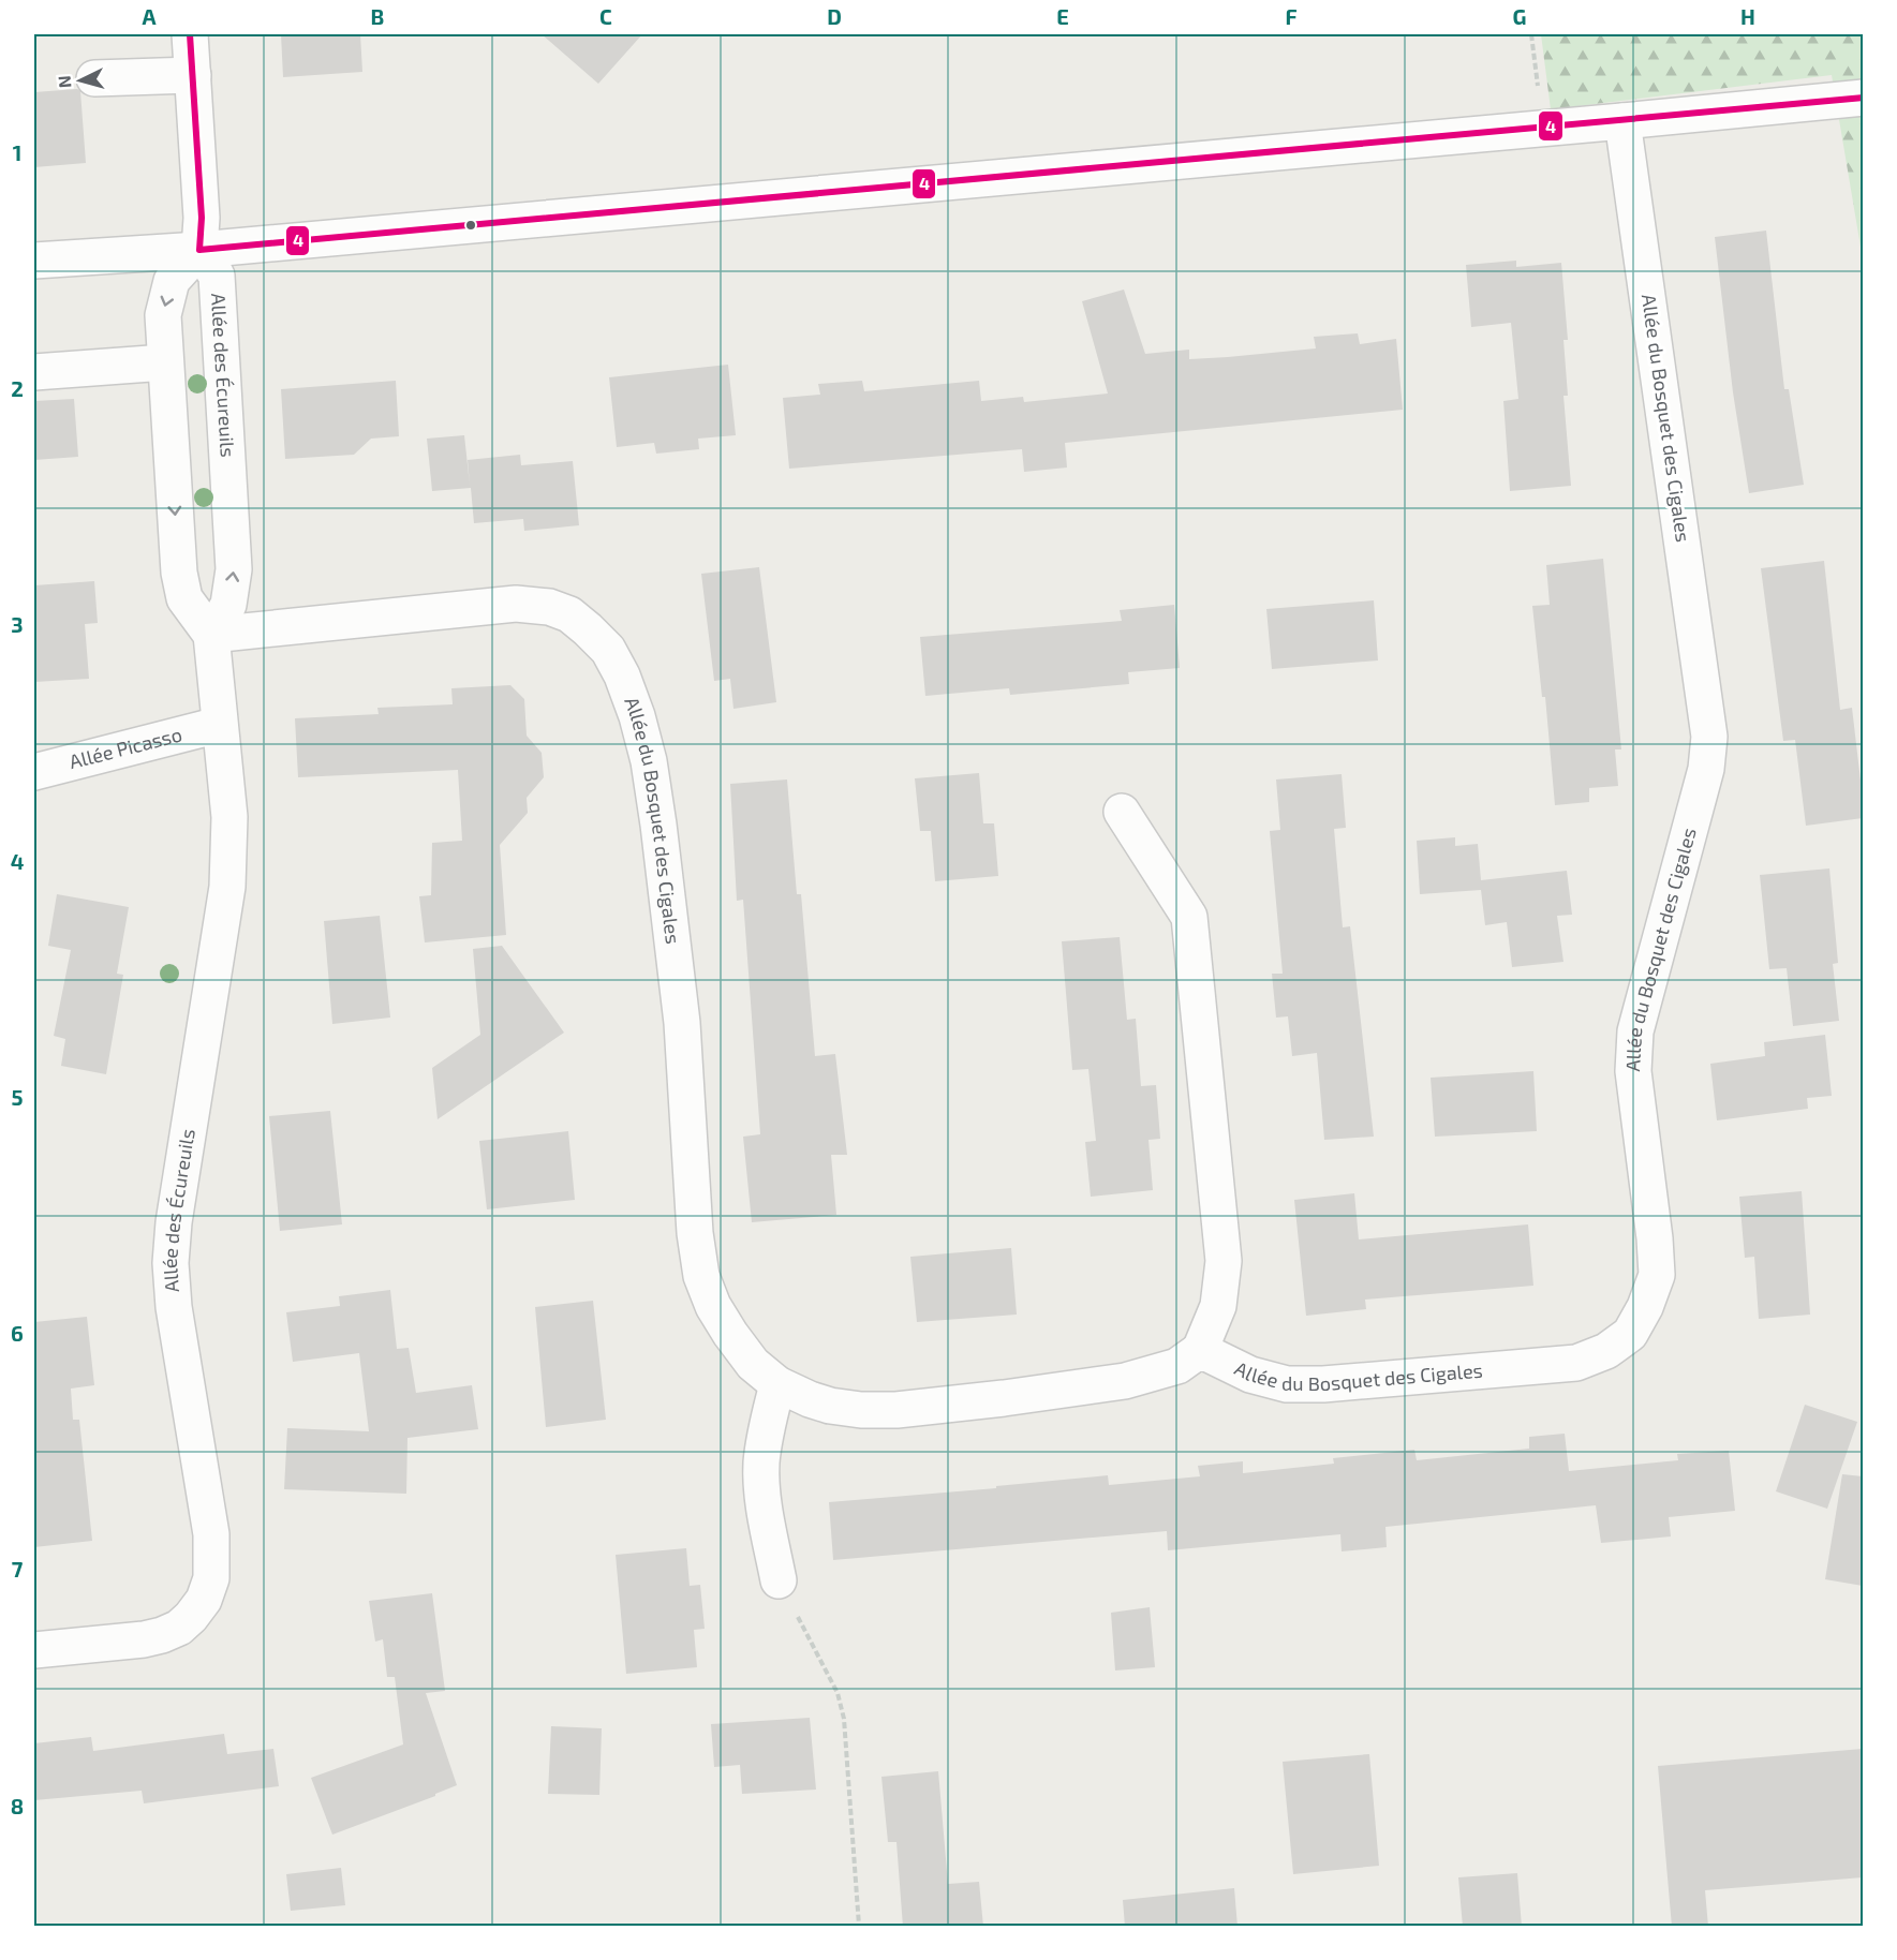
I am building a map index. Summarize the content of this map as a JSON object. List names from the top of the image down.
{
  "streets": {
    "street": ["Allée des Écureuils", "Allée du Bosquet des Cigales", "Allée Picasso"]
  },
  "crossings": [
    ["Allée des Écureuils", "Allée du Bosquet des Cigales"],
    ["Allée des Écureuils", "Allée Picasso"]
  ],
  "lines": ["transit line 4"],
  "north": "left",
  "grid": {
    "columns": [
      "A",
      "B",
      "C",
      "D",
      "E",
      "F",
      "G",
      "H"
    ],
    "rows": [
      "1",
      "2",
      "3",
      "4",
      "5",
      "6",
      "7",
      "8"
    ]
  }
}
